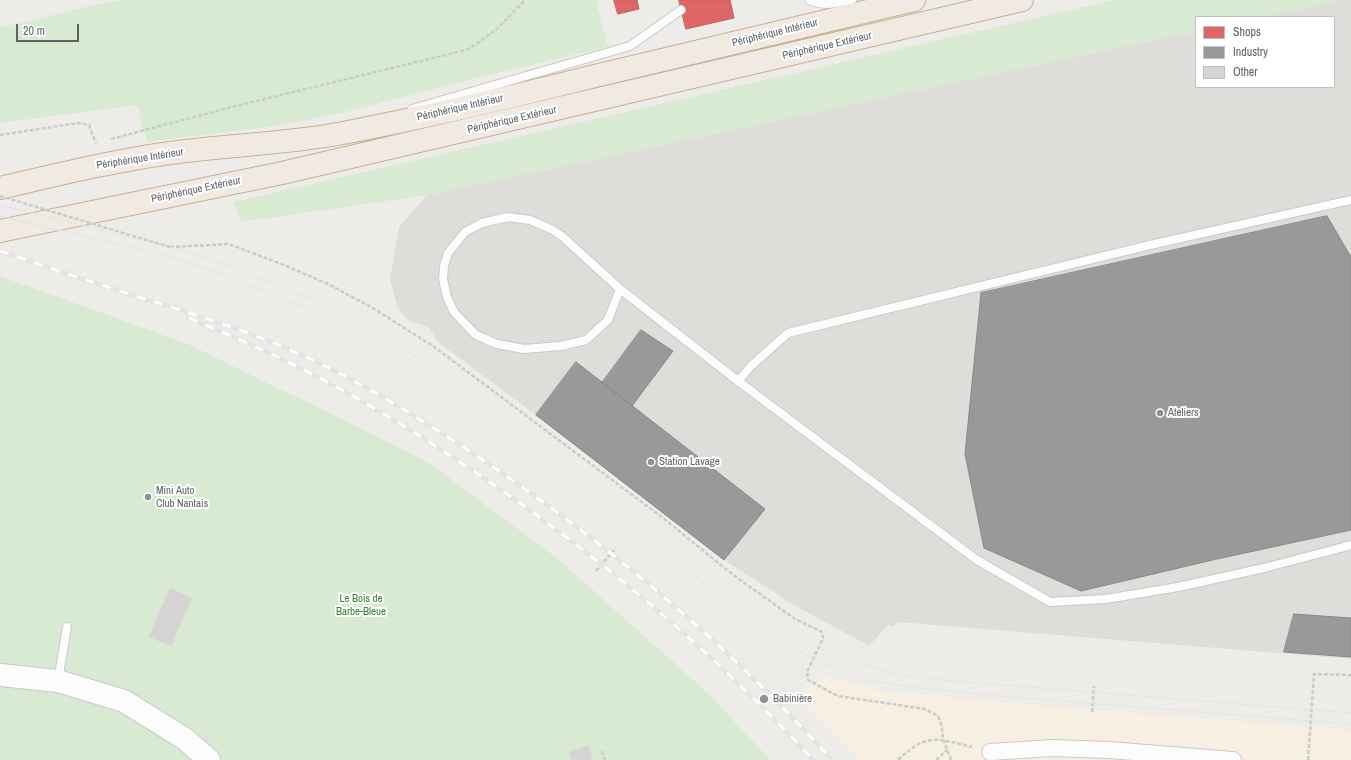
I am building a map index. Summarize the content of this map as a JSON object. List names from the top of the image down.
{
  "streets": {
    "highway": ["Périphérique Intérieur", "Périphérique Extérieur"]
  },
  "parks": ["Le Bois de Barbe-Bleue"],
  "places": [
    "Ateliers",
    "Station Lavage",
    "Mini Auto Club Nantais",
    "Babinière"
  ],
  "legend": ["Shops", "Industry", "Other"],
  "scale_bar": "20 m"
}
